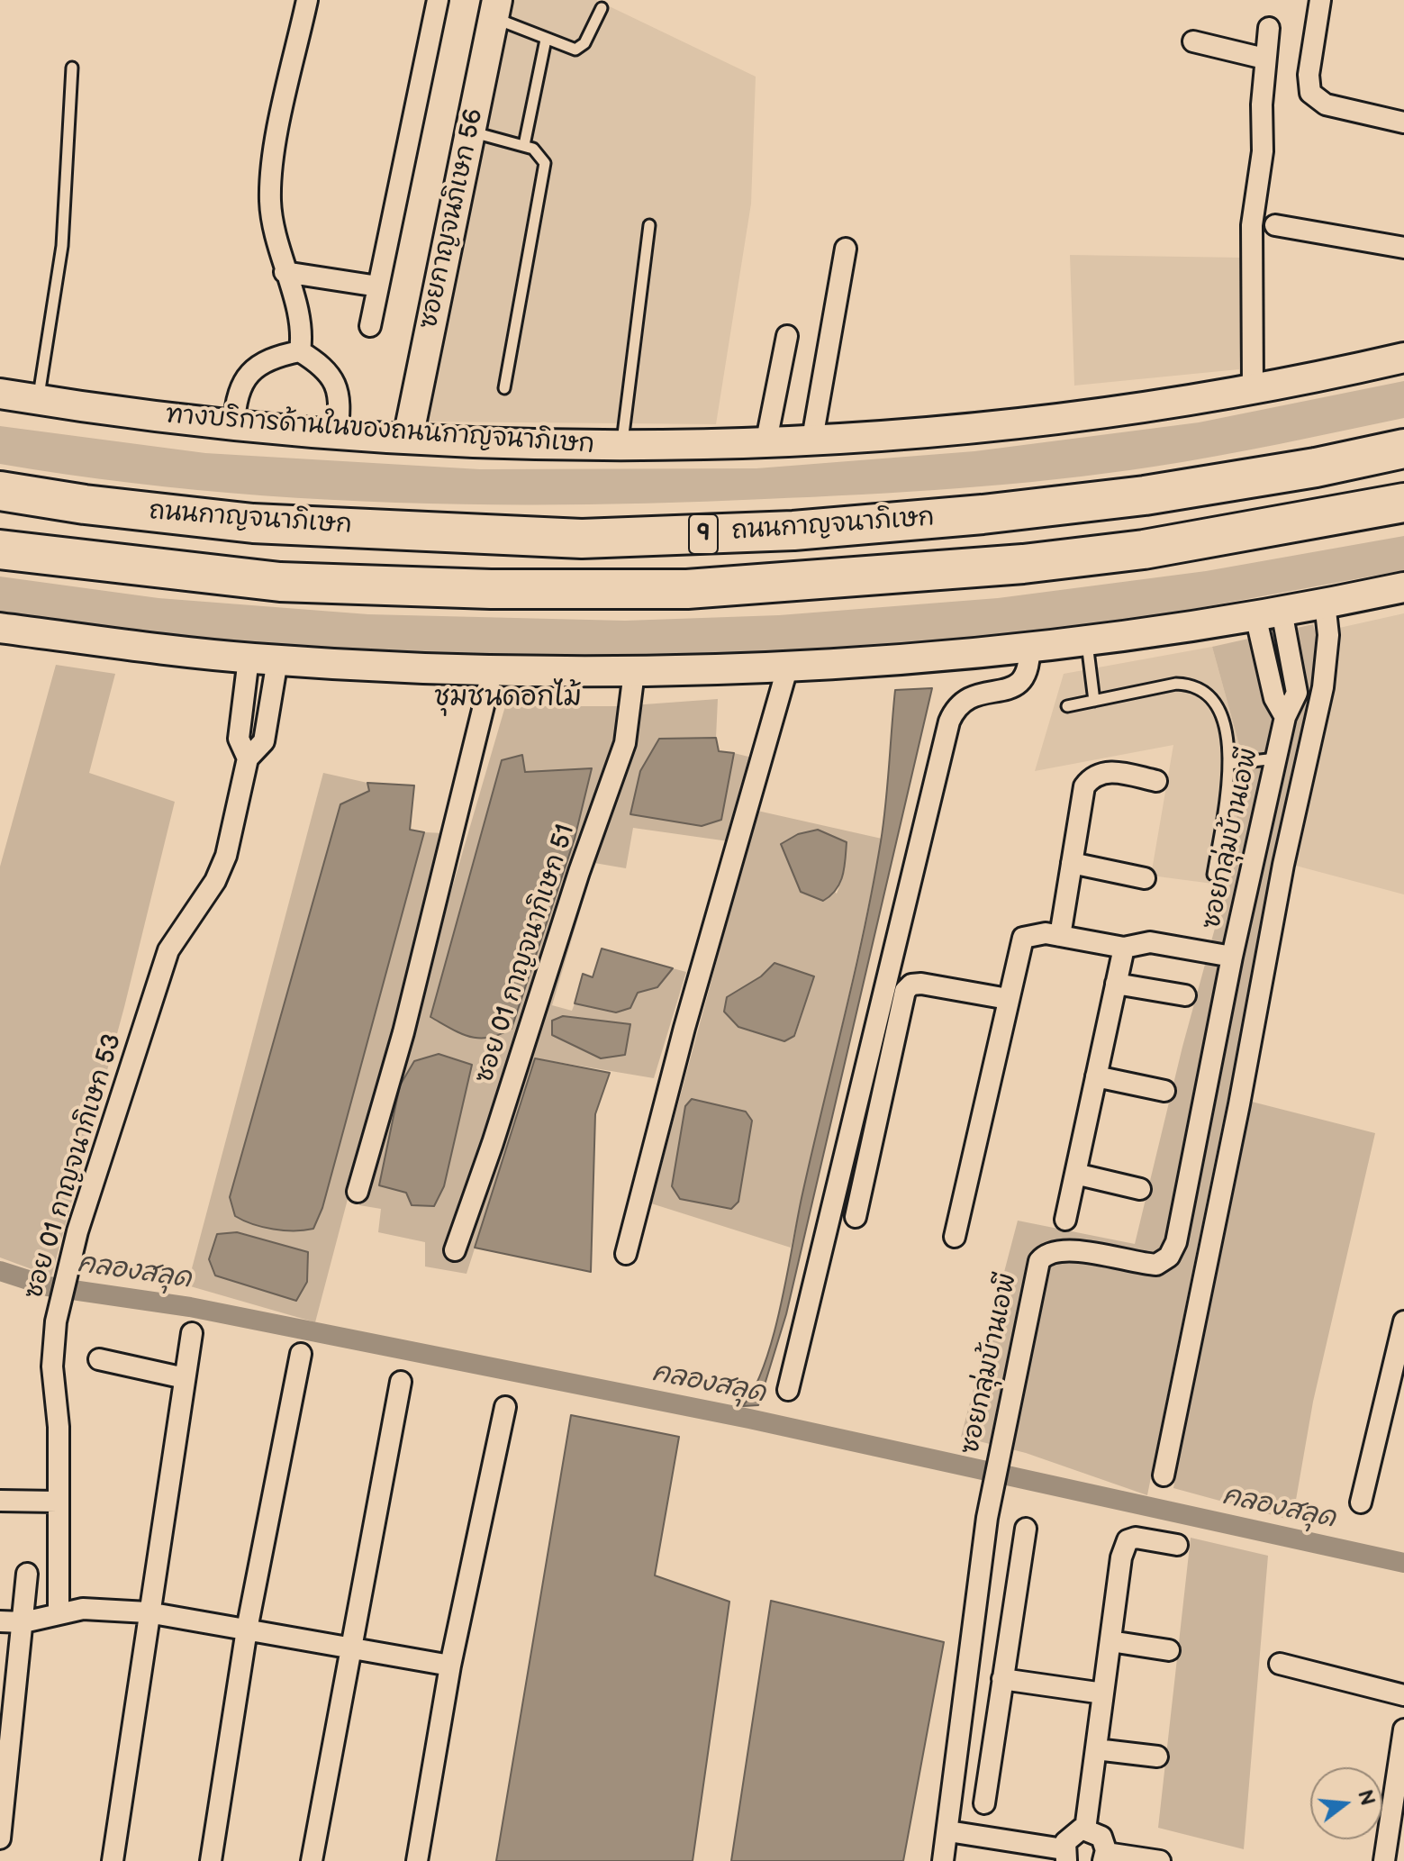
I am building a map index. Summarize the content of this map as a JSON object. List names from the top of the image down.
{
  "streets": {
    "highway": ["ถนนกาญจนาภิเษก", "9"],
    "main road": ["ซอยกาญจนภิเษก 56", "ทางบริการด้านในของถนนกาญจนาภิเษก"],
    "street": ["ซอยกลุ่มบ้านเอพี", "ซอย 01 กาญจนากิเษก 51", "ซอย 01 กาญจนากิเษก 53"]
  },
  "crossings": [
    ["ซอยกาญจนภิเษก 56", "ทางบริการด้านในของถนนกาญจนาภิเษก"]
  ],
  "districts": ["ชุมชนดอกไม้"],
  "water": ["คลองสลุด"],
  "north": "right"
}
